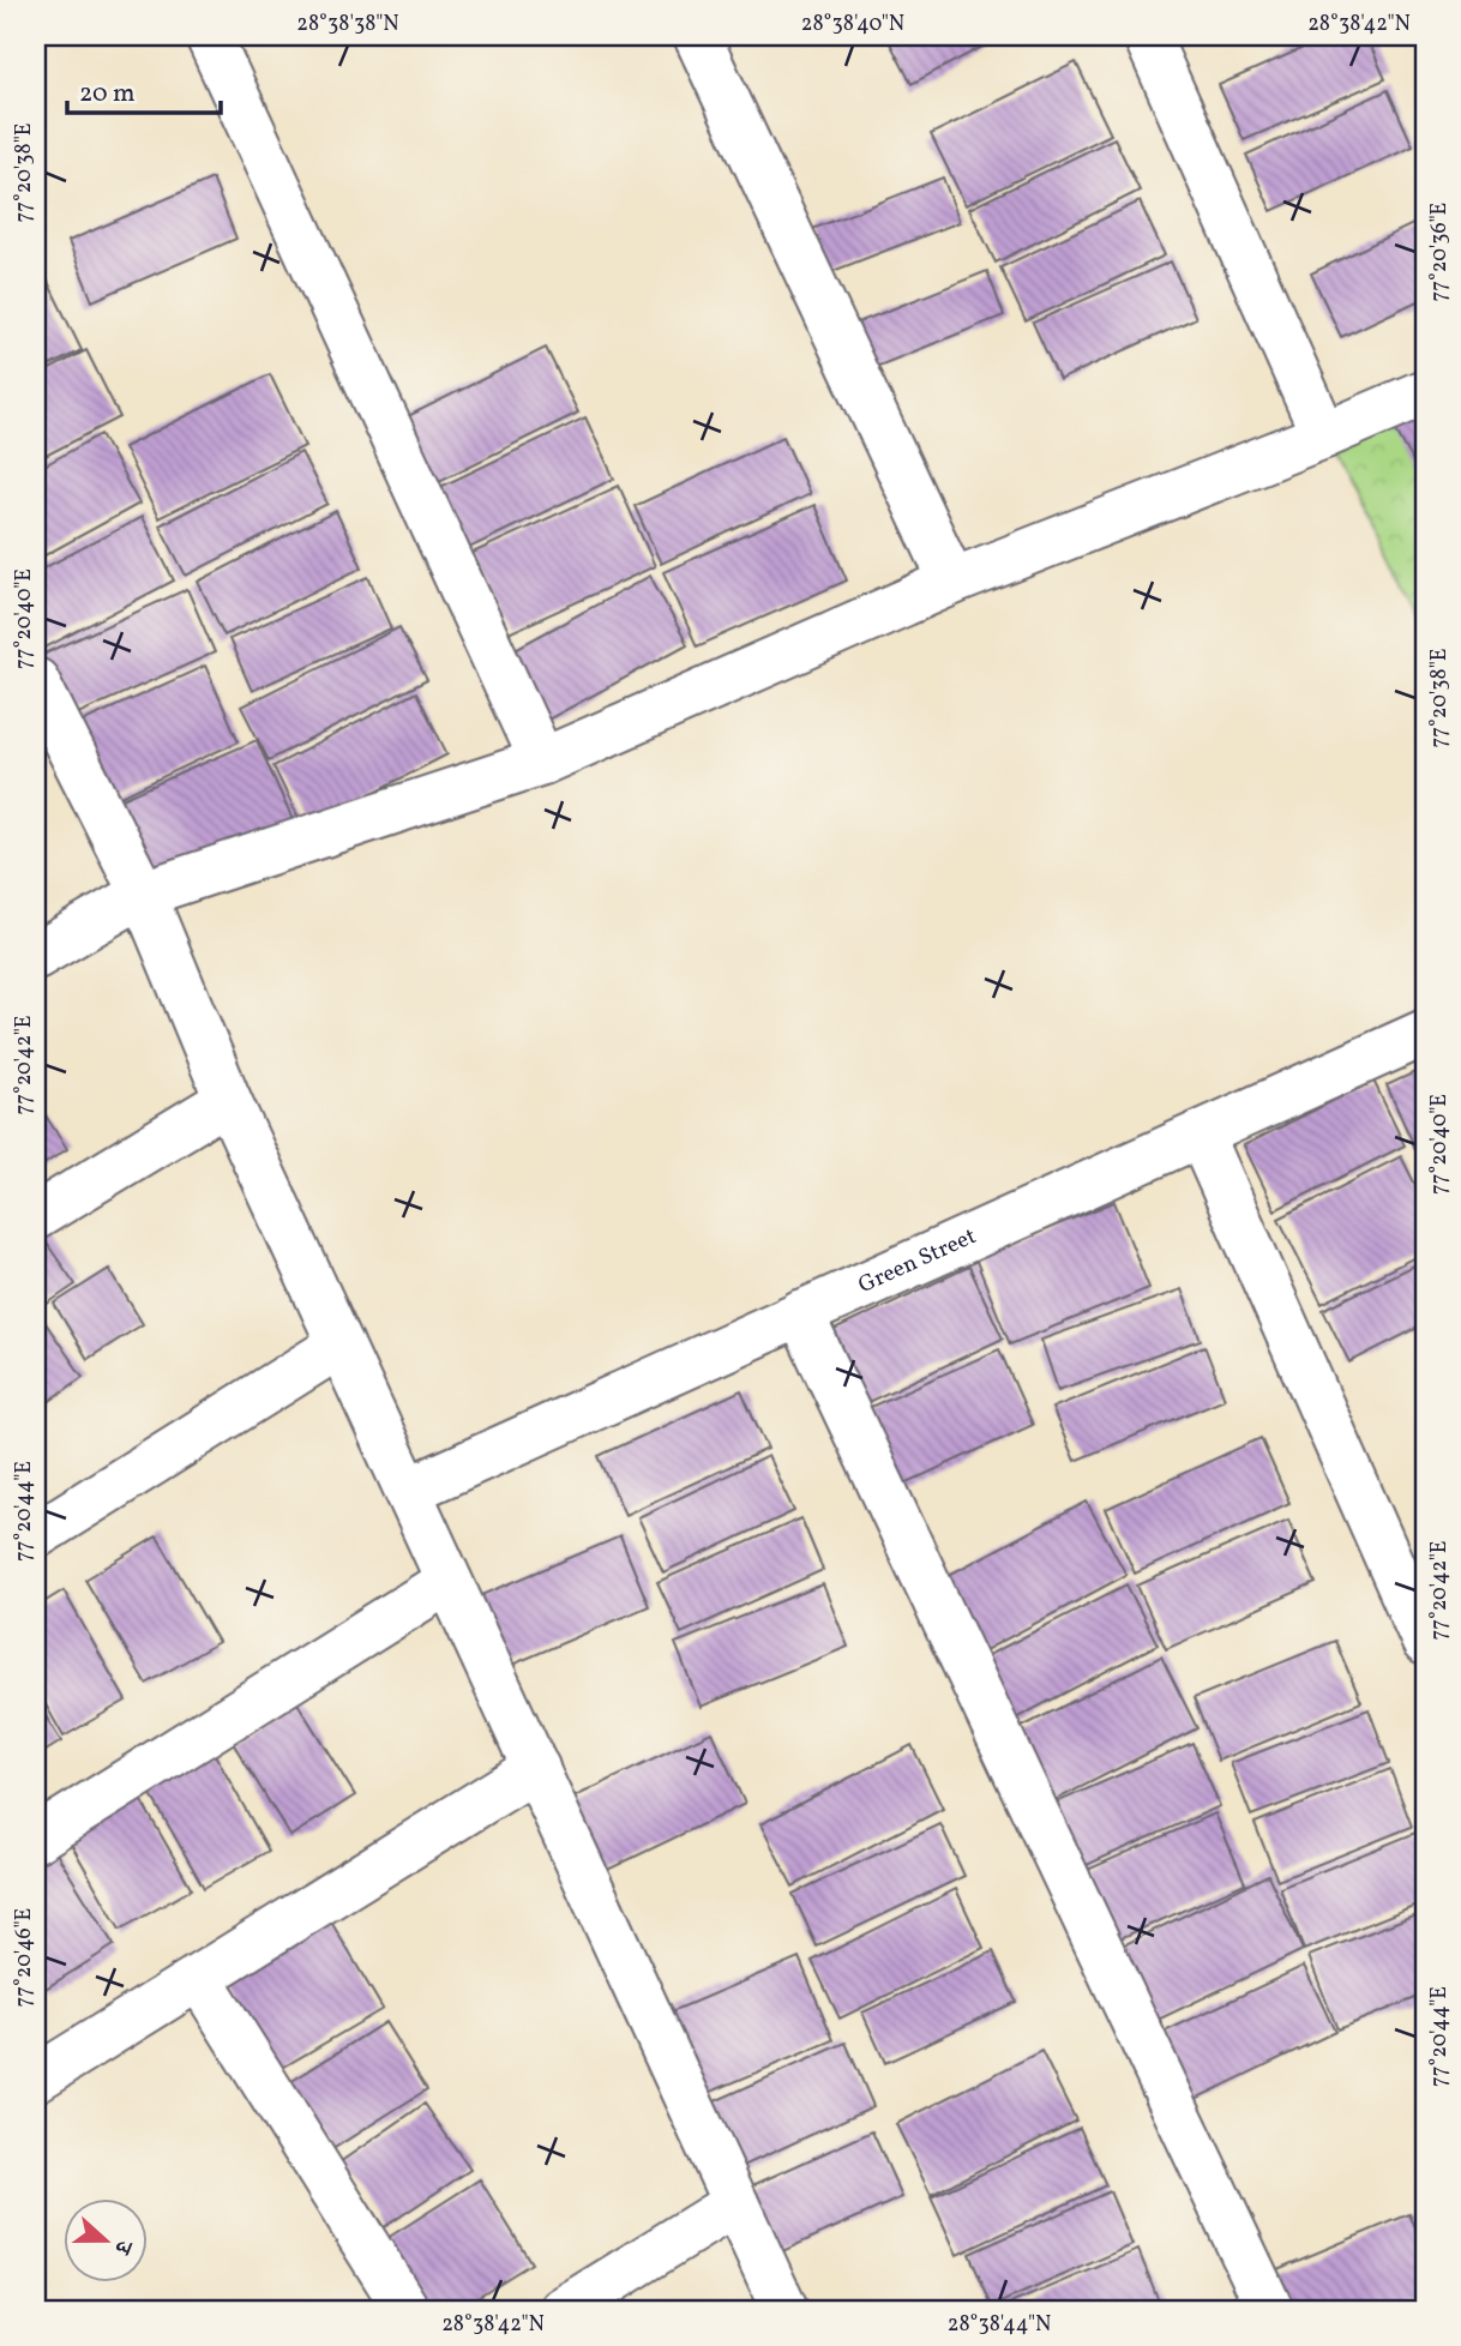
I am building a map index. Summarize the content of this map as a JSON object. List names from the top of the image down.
{
  "streets": {
    "street": ["Green Street"]
  },
  "scale_bar": "20 m",
  "north": "right",
  "coordinates": [
    "28°38'38\"N",
    "28°38'40\"N",
    "28°38'42\"N",
    "77°20'38\"E",
    "77°20'36\"E",
    "77°20'40\"E",
    "77°20'42\"E",
    "77°20'44\"E",
    "77°20'46\"E",
    "28°38'44\"N"
  ]
}
